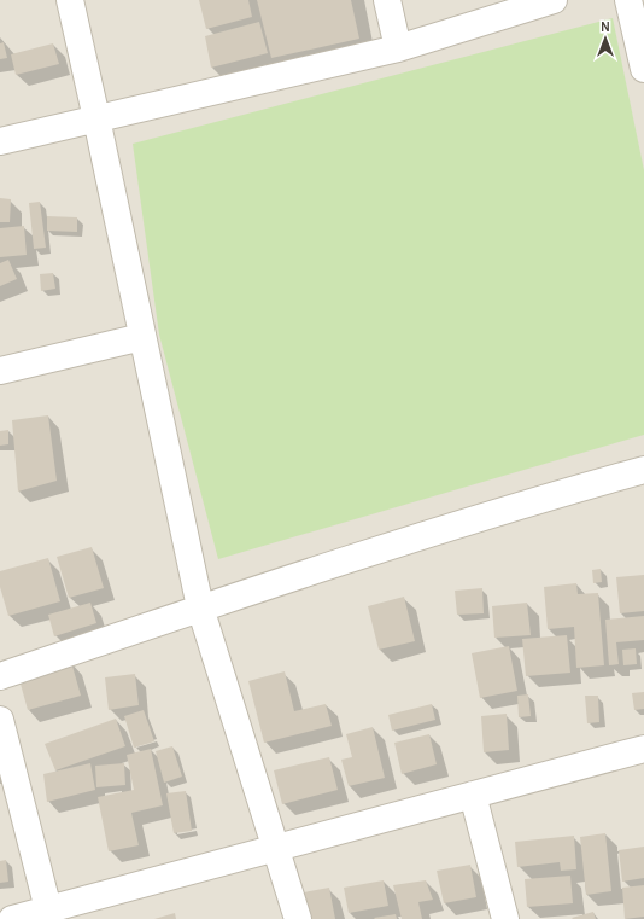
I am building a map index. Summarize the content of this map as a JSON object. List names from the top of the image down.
{
  "north": "top"
}
